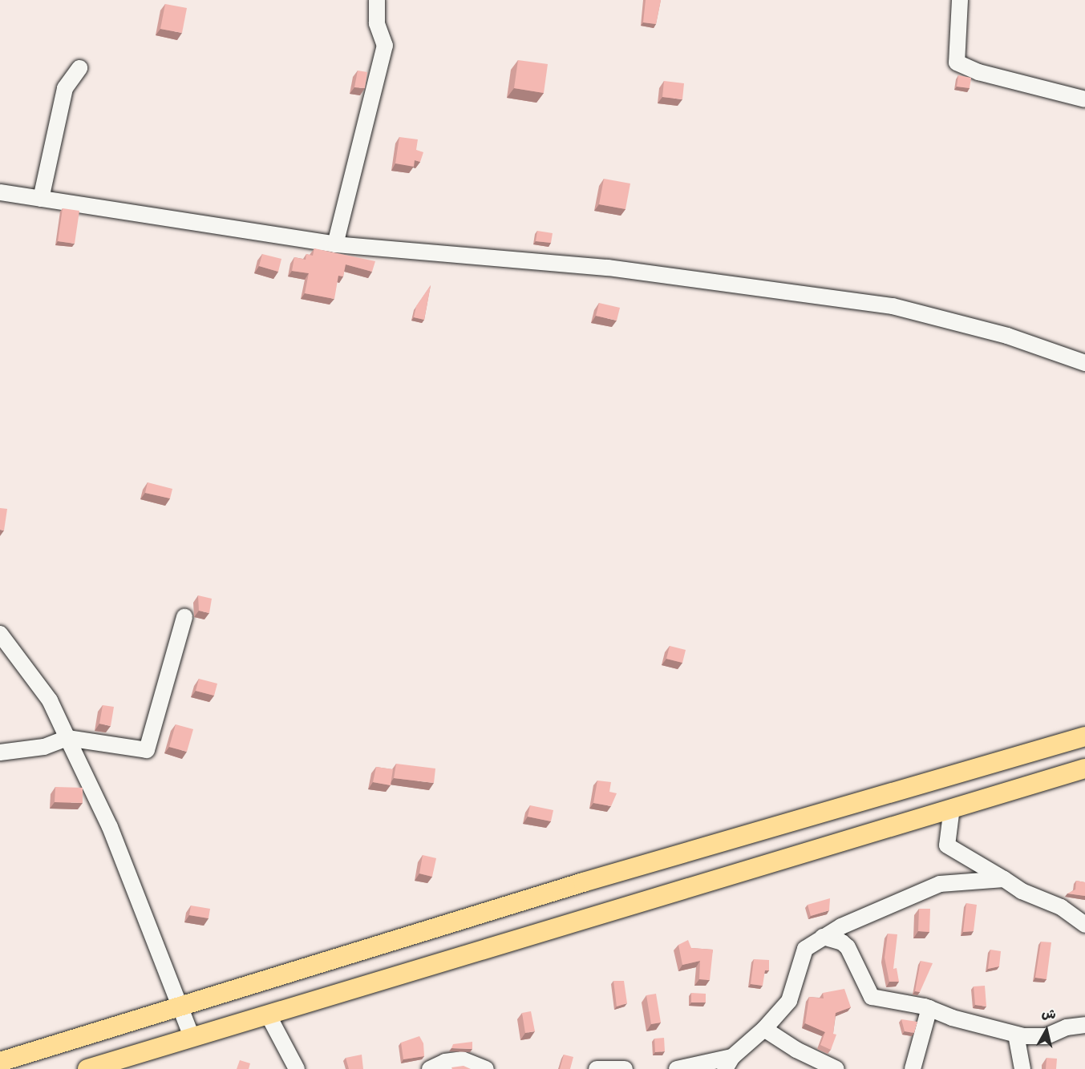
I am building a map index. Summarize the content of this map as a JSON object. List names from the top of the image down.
{
  "north": "top"
}
